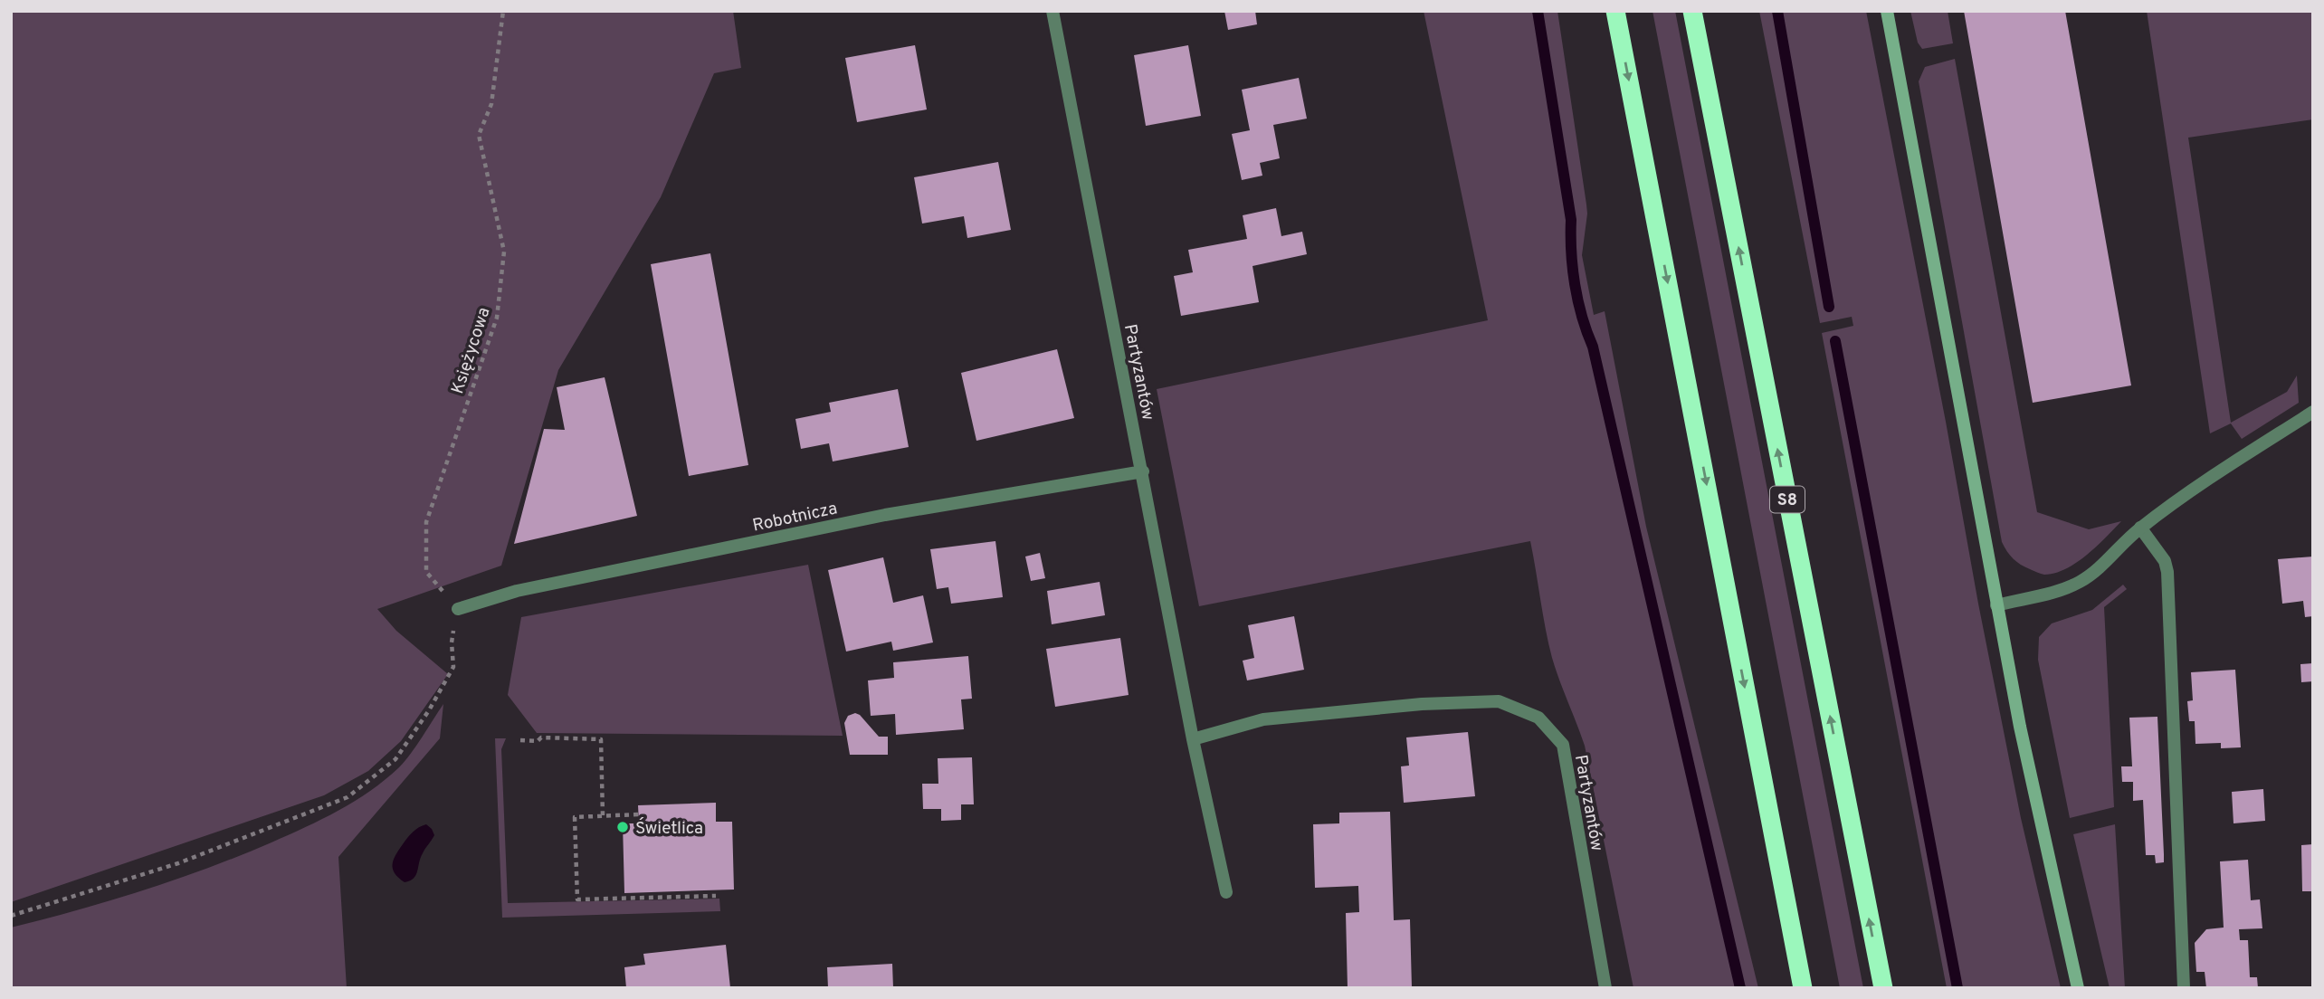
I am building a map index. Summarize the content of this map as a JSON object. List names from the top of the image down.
{
  "streets": {
    "highway": ["S8"],
    "street": ["Partyzantów", "Robotnicza"],
    "path": ["Księżycowa"]
  },
  "crossings": [
    ["Księżycowa", "Robotnicza"],
    ["Partyzantów", "Robotnicza"]
  ],
  "places": ["Świetlica"]
}
